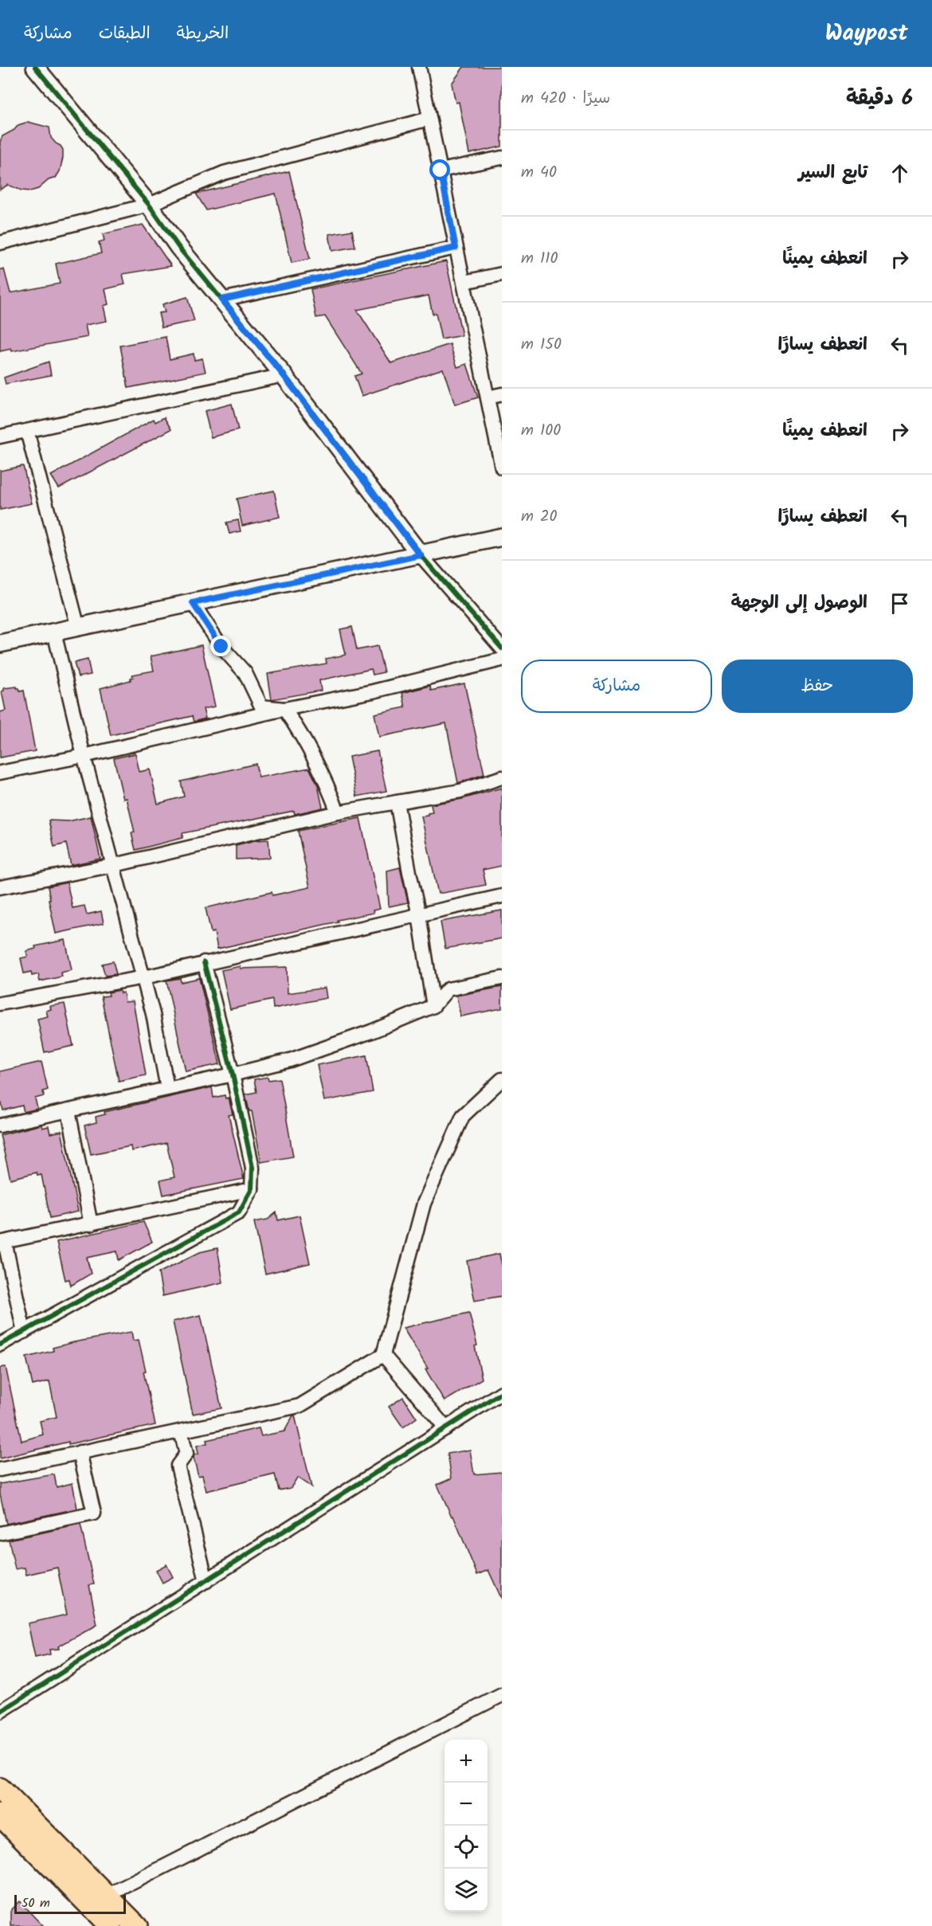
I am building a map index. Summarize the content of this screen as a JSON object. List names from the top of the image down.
{
  "scale_bar": "50 m",
  "page": {
    "header": "Waypost",
    "nav": ["الخريطة", "الطبقات", "مشاركة"],
    "heading": ["6 دقيقة", "سيرًا · 420 m"],
    "list": [
      ["تابع السير", "40 m"],
      ["انعطف يمينًا", "110 m"],
      ["انعطف يسارًا", "150 m"],
      ["انعطف يمينًا", "100 m"],
      ["انعطف يسارًا", "20 m"],
      "الوصول إلى الوجهة"
    ],
    "buttons": ["حفظ", "مشاركة"],
    "map_buttons": ["+", "−"],
    "scale": "50 m"
  }
}
